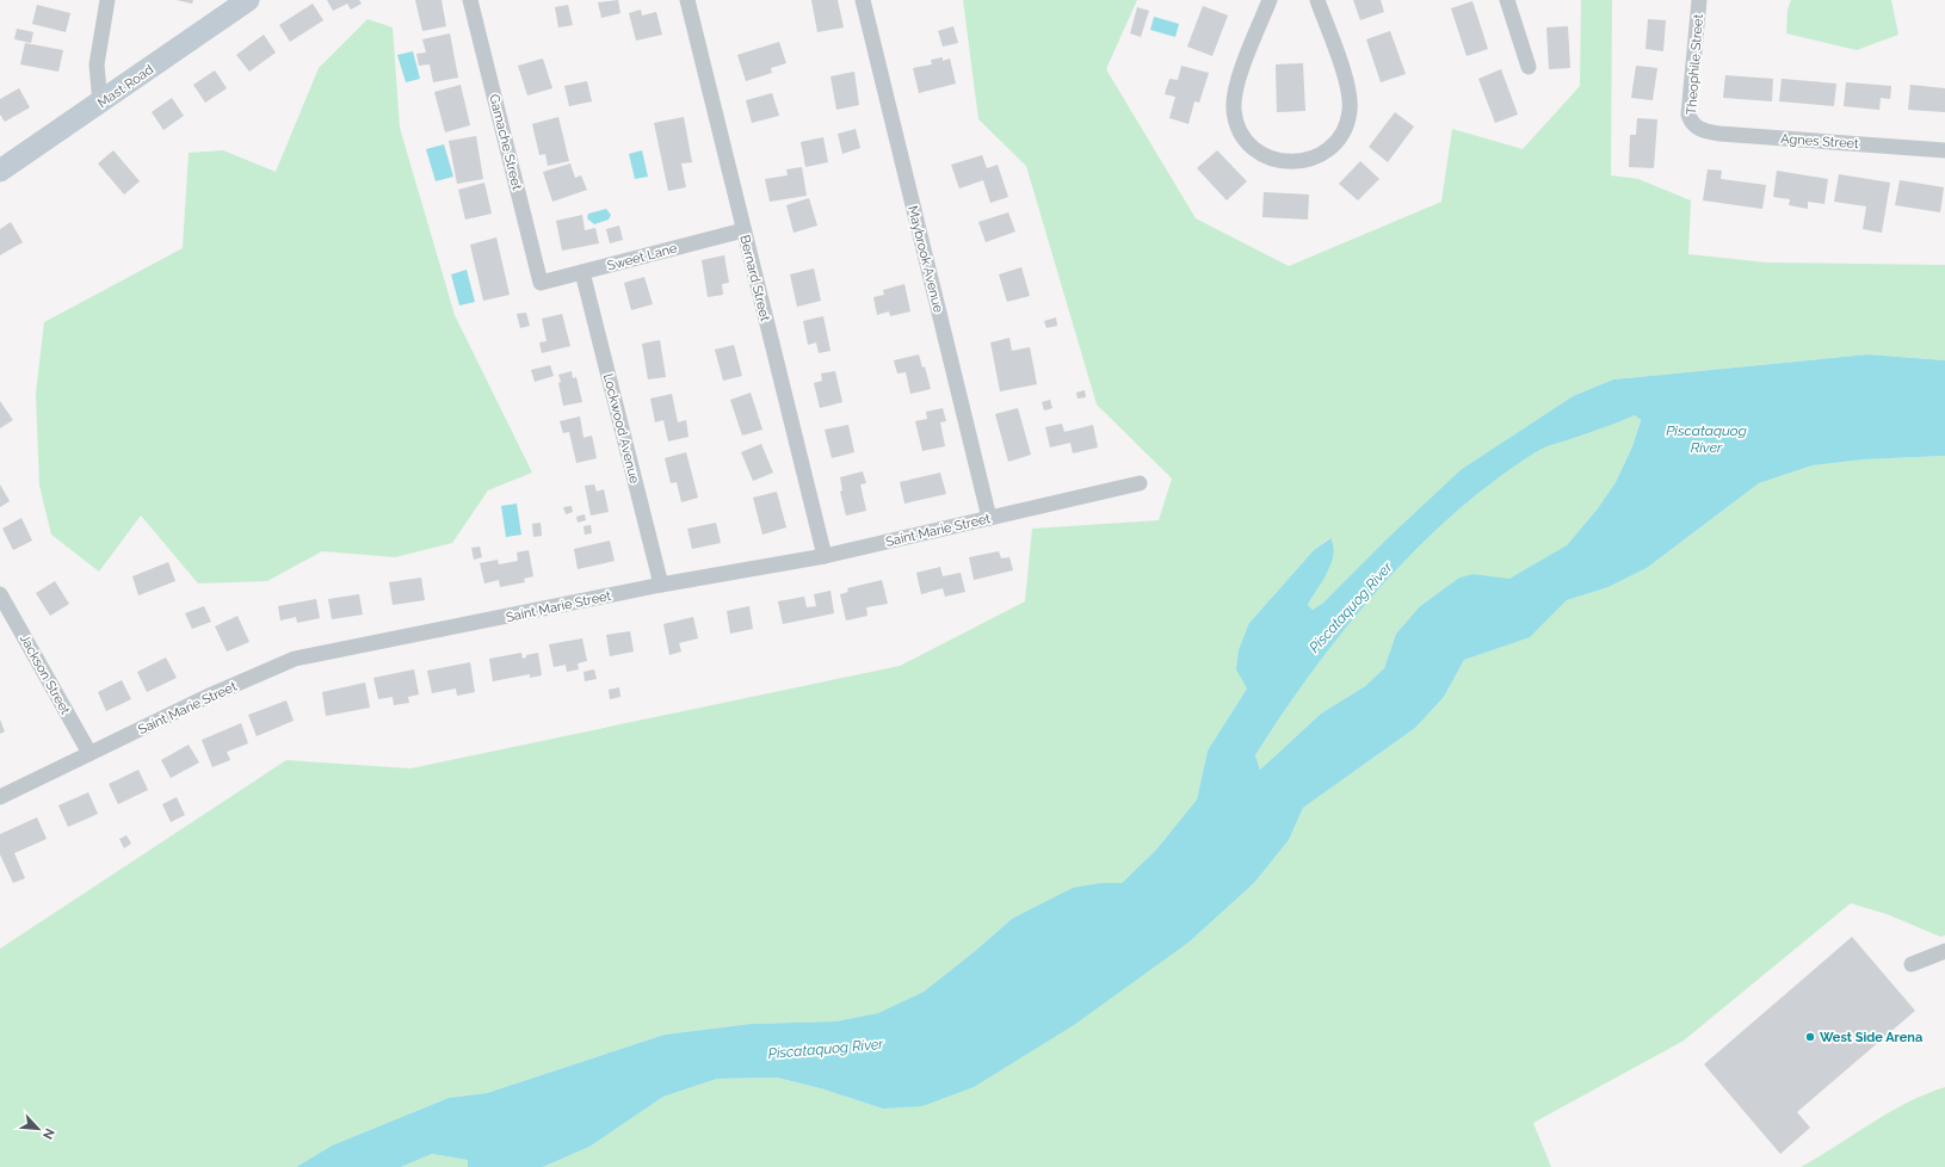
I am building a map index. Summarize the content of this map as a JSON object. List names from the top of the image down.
{
  "streets": {
    "main road": ["Mast Road"],
    "street": [
      "Theophile Street",
      "Agnes Street",
      "Gamache Street",
      "Sweet Lane",
      "Maybrook Avenue",
      "Bernard Street",
      "Lockwood Avenue",
      "Saint Marie Street",
      "Jackson Street"
    ]
  },
  "crossings": [
    ["Theophile Street", "Agnes Street"],
    ["Gamache Street", "Sweet Lane"],
    ["Sweet Lane", "Bernard Street"],
    ["Sweet Lane", "Lockwood Avenue"],
    ["Maybrook Avenue", "Saint Marie Street"],
    ["Bernard Street", "Saint Marie Street"],
    ["Lockwood Avenue", "Saint Marie Street"],
    ["Saint Marie Street", "Jackson Street"]
  ],
  "water": ["Piscataquog River"],
  "places": ["West Side Arena"],
  "north": "bottom right"
}
